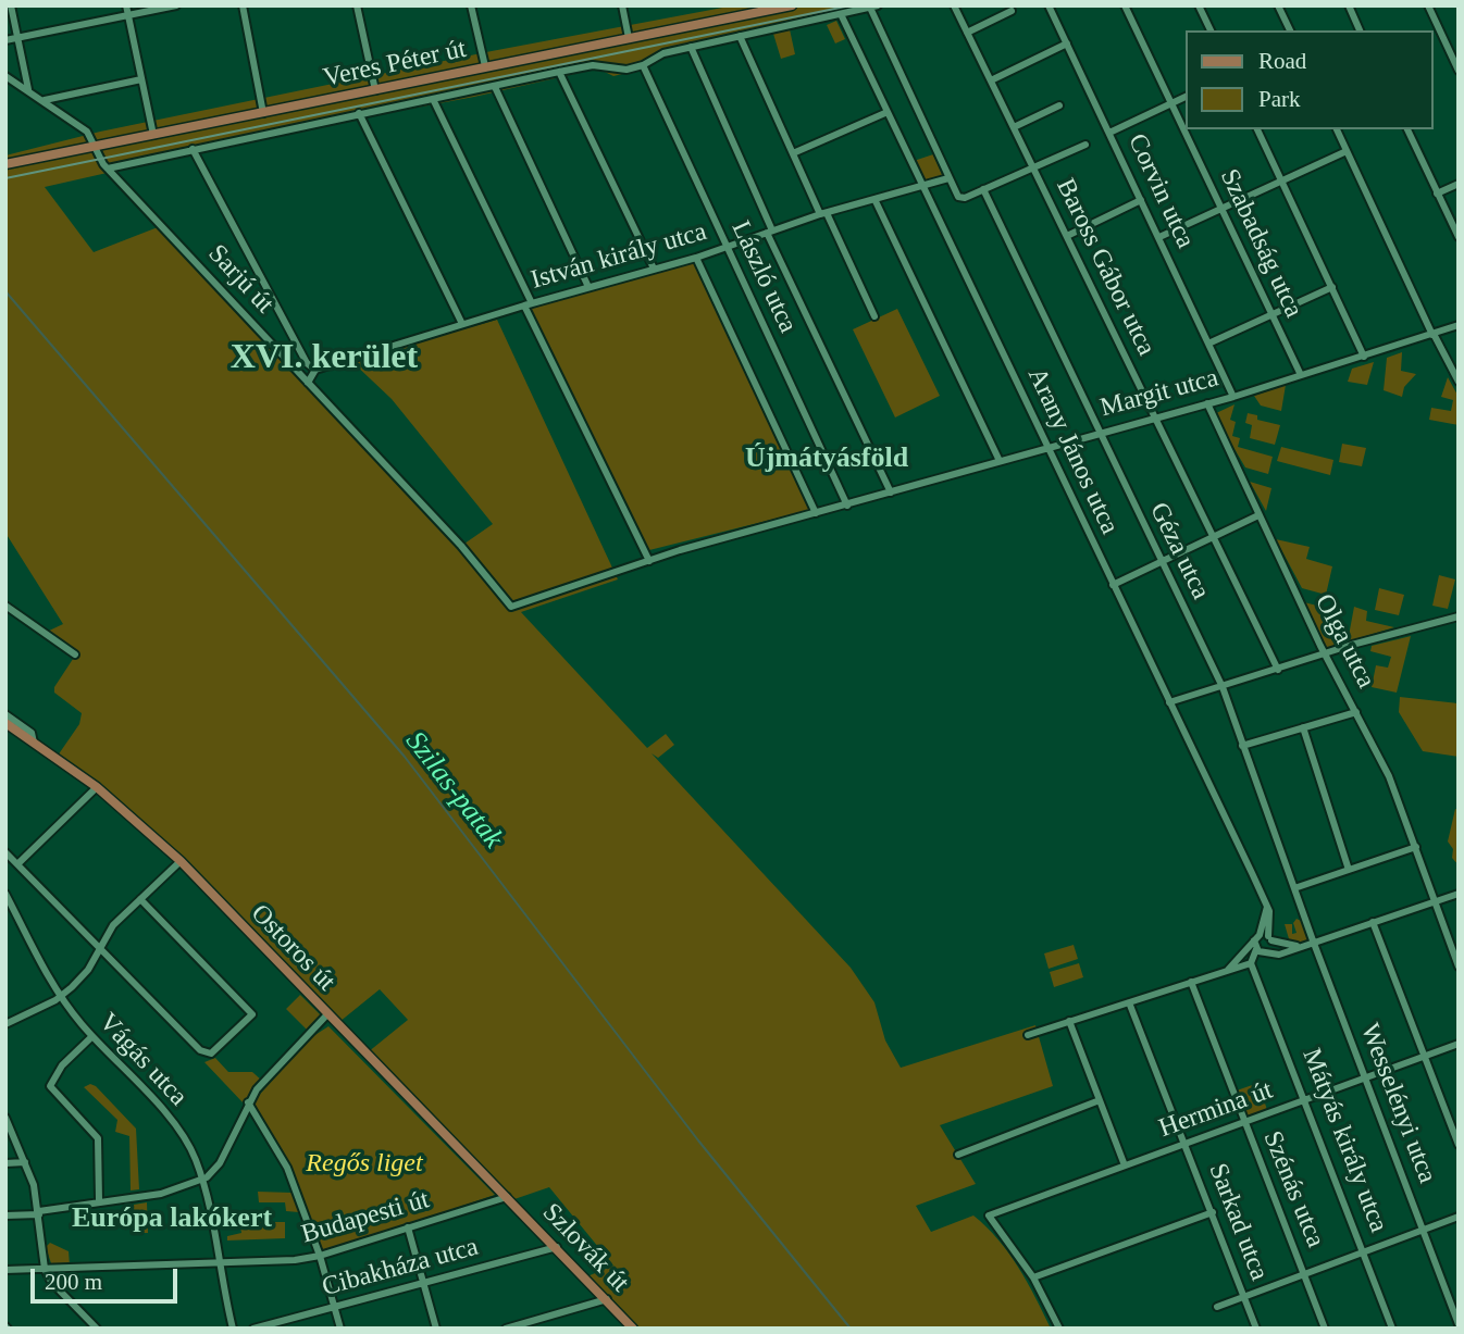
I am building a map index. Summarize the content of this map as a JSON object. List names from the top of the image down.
{
  "streets": {
    "main road": ["Veres Péter út", "Ostoros út", "Szlovák út"],
    "street": [
      "Corvin utca",
      "Szabadság utca",
      "István király utca",
      "Baross Gábor utca",
      "László utca",
      "Sarjú út",
      "Margit utca",
      "Arany János utca",
      "Géza utca",
      "Olga utca",
      "Vágás utca",
      "Wesselényi utca",
      "Hermina út",
      "Mátyás király utca",
      "Szénás utca",
      "Budapesti út",
      "Sarkad utca",
      "Cibakháza utca"
    ]
  },
  "crossings": [
    ["Veres Péter út", "László utca"],
    ["Veres Péter út", "Sarjú út"],
    ["Veres Péter út", "Arany János utca"],
    ["Corvin utca", "Margit utca"],
    ["Szabadság utca", "Margit utca"],
    ["István király utca", "László utca"],
    ["István király utca", "Arany János utca"],
    ["Baross Gábor utca", "Margit utca"],
    ["László utca", "Margit utca"],
    ["Sarjú út", "Margit utca"],
    ["Margit utca", "Arany János utca"],
    ["Margit utca", "Géza utca"],
    ["Margit utca", "Olga utca"],
    ["Géza utca", "Wesselényi utca"],
    ["Ostoros út", "Budapesti út"],
    ["Ostoros út", "Szlovák út"],
    ["Vágás utca", "Budapesti út"],
    ["Wesselényi utca", "Hermina út"],
    ["Hermina út", "Mátyás király utca"],
    ["Hermina út", "Szénás utca"],
    ["Hermina út", "Sarkad utca"],
    ["Budapesti út", "Szlovák út"],
    ["Szlovák út", "Cibakháza utca"]
  ],
  "districts": ["XVI. kerület", "Újmátyásföld", "Európa lakókert"],
  "water": ["Szilas-patak"],
  "parks": ["Regős liget"],
  "legend": ["Road", "Park"],
  "scale_bar": "200 m"
}
